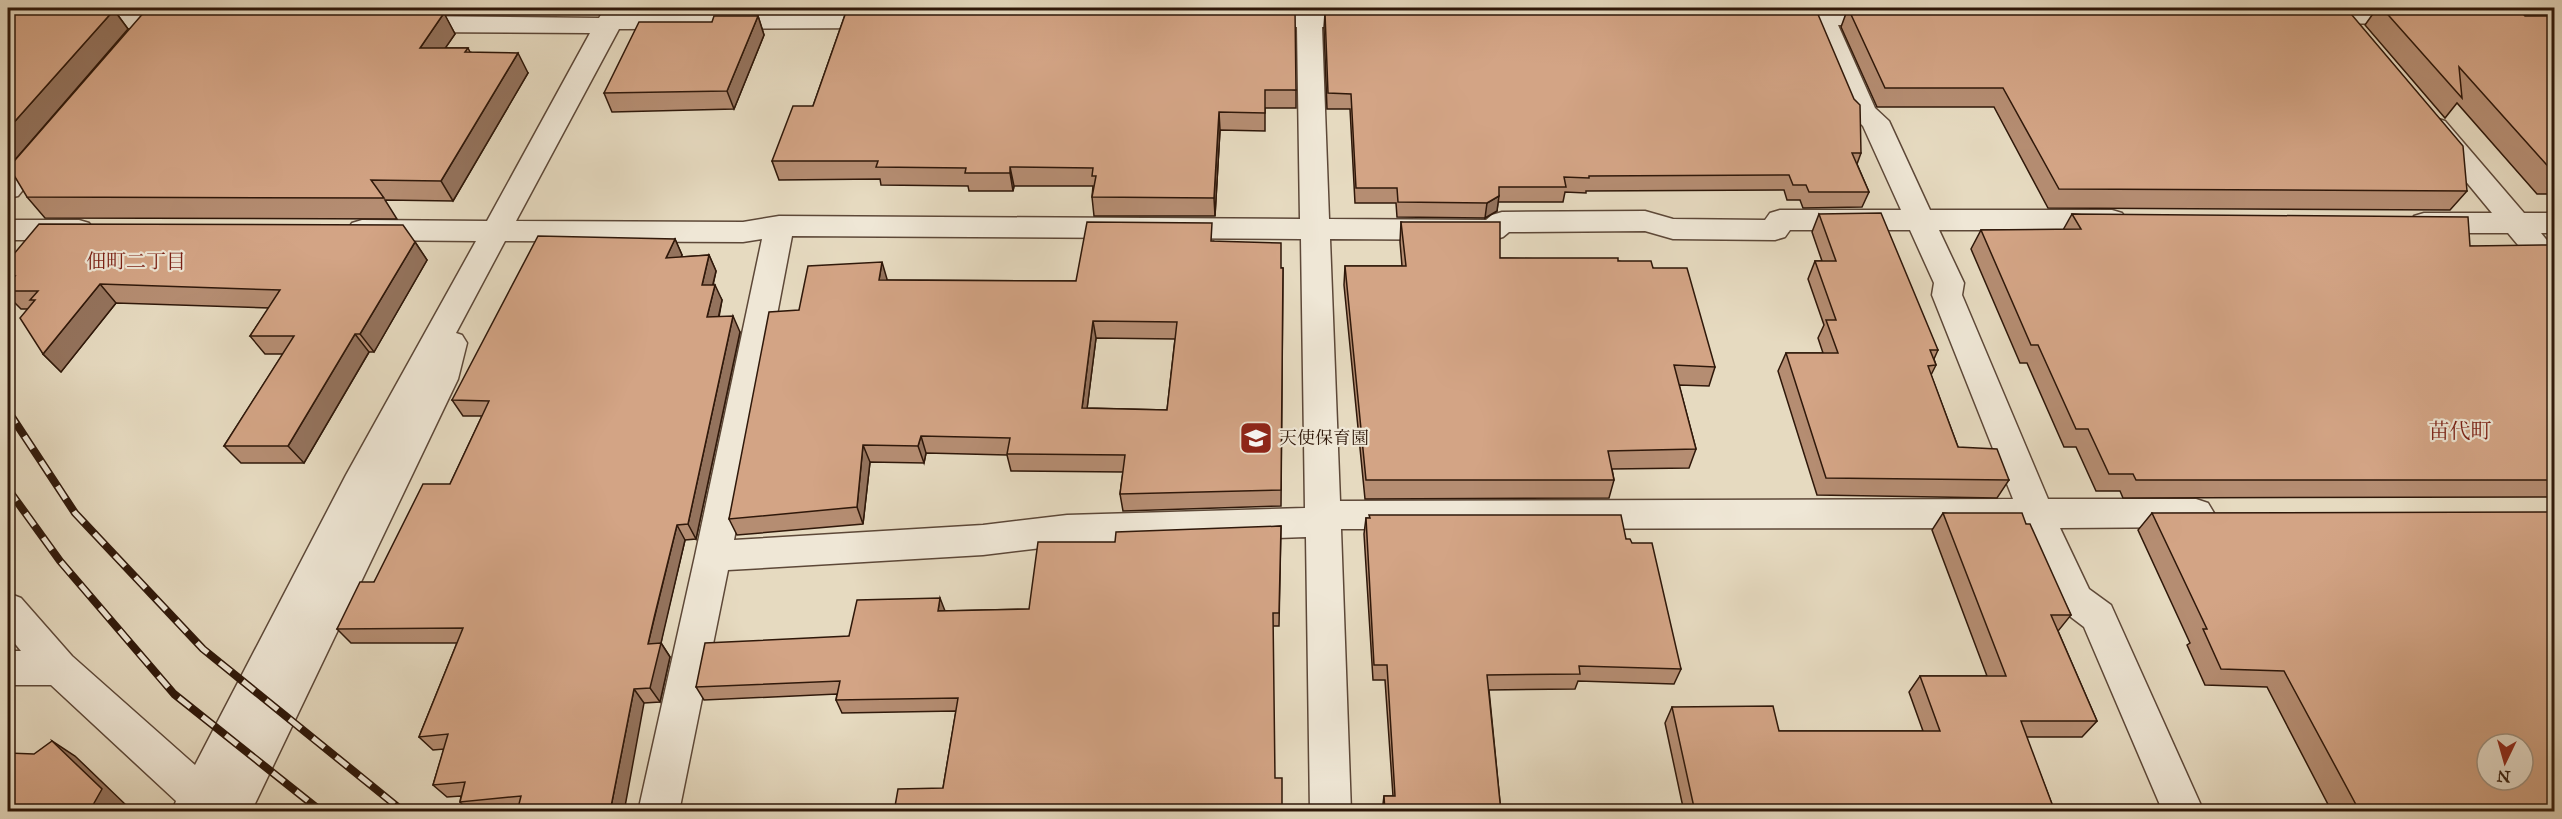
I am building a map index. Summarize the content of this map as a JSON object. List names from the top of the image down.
{
  "districts": ["佃町二丁目", "苗代町"],
  "places": {
    "school or university": ["天使保育園"]
  },
  "north": "bottom"
}
